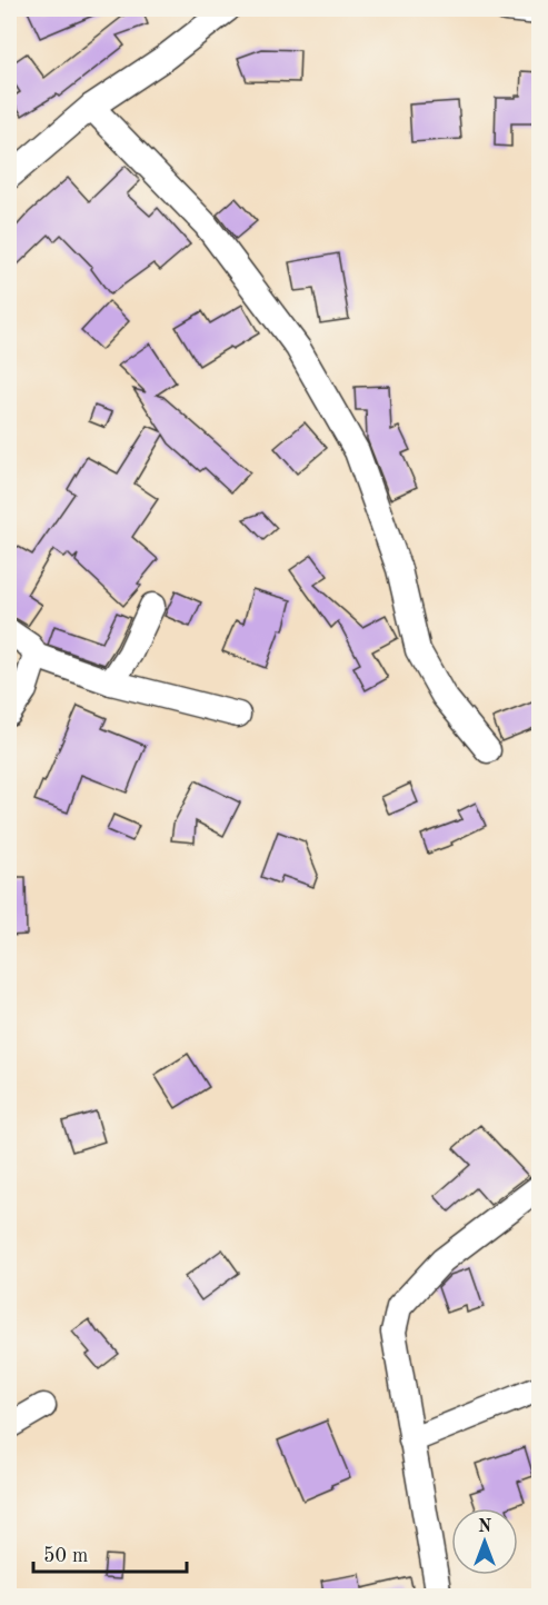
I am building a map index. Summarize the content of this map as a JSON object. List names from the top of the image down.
{
  "scale_bar": "50 m",
  "north": "top"
}
